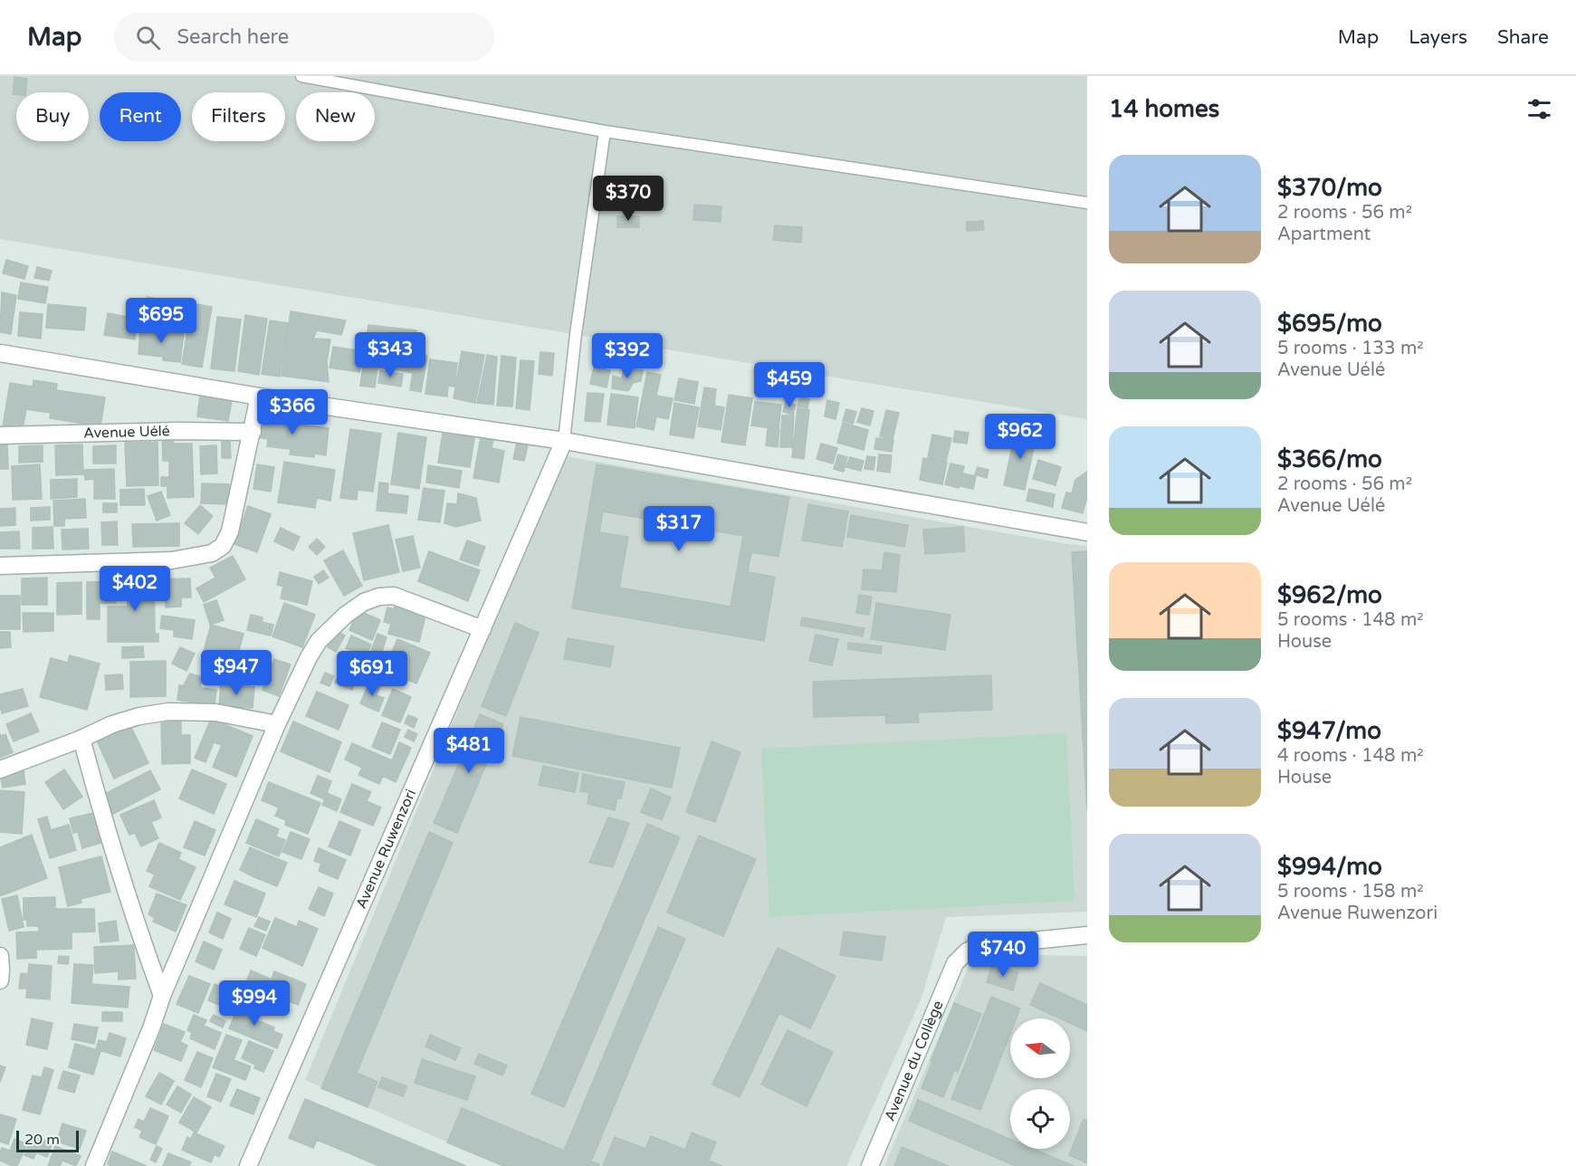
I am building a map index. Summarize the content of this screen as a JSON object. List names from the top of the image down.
{
  "streets": {
    "street": ["Avenue Uélé", "Avenue Ruwenzori", "Avenue du Collège"]
  },
  "scale_bar": "20 m",
  "north": "left",
  "page": {
    "header": "Map",
    "search": "Search here",
    "nav": ["Map", "Layers", "Share"],
    "heading": "14 homes",
    "chip": [
      "Buy",
      "Rent",
      "Filters",
      "New"
    ],
    "list": [
      {
        "name": "$370/mo",
        "note": "2 rooms · 56 m² · Apartment"
      },
      {
        "name": "$695/mo",
        "note": "5 rooms · 133 m² · Avenue Uélé"
      },
      {
        "name": "$366/mo",
        "note": "2 rooms · 56 m² · Avenue Uélé"
      },
      {
        "name": "$962/mo",
        "note": "5 rooms · 148 m² · House"
      },
      {
        "name": "$947/mo",
        "note": "4 rooms · 148 m² · House"
      },
      {
        "name": "$994/mo",
        "note": "5 rooms · 158 m² · Avenue Ruwenzori"
      }
    ],
    "price": [
      "$370",
      "$695",
      "$343",
      "$392",
      "$459",
      "$366",
      "$962",
      "$317",
      "$402",
      "$947",
      "$691",
      "$481",
      "$740",
      "$994"
    ],
    "scale": "20 m"
  }
}
